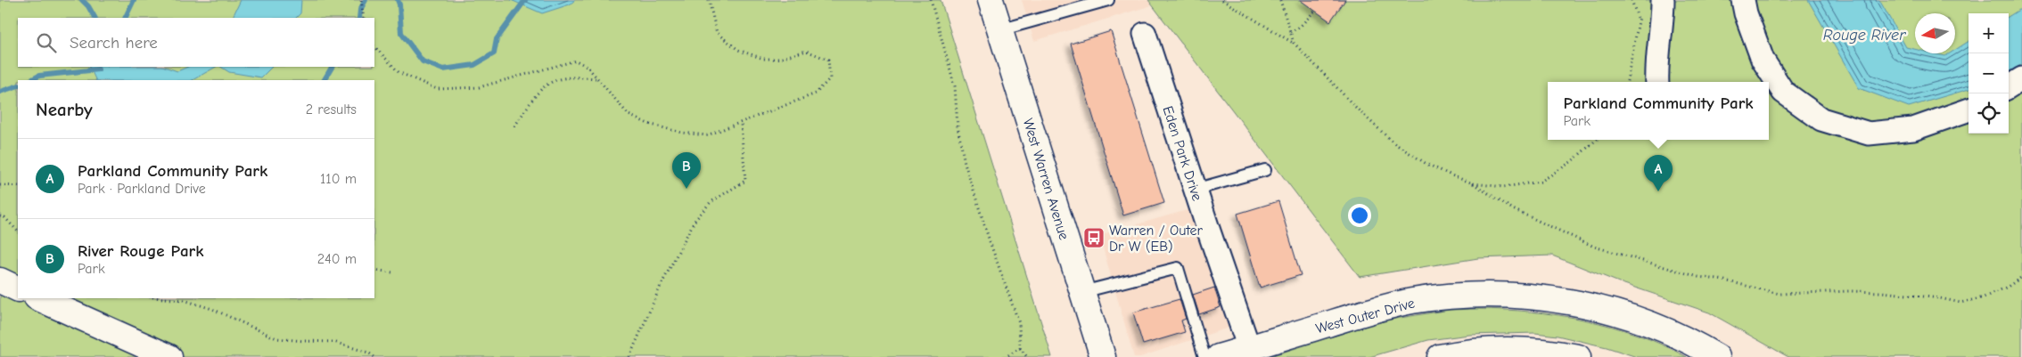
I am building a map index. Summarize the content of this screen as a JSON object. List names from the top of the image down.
{
  "streets": {
    "main road": ["West Warren Avenue", "West Outer Drive"],
    "street": ["Eden Park Drive"]
  },
  "crossings": [
    ["Eden Park Drive", "West Outer Drive"]
  ],
  "water": ["Rouge River"],
  "places": {
    "bus stop": ["Warren / Outer Dr W (EB)"]
  },
  "north": "left",
  "page": {
    "map_buttons": ["+", "−"],
    "search": "Search here",
    "heading": ["Nearby", "2 results"],
    "popup": ["Parkland Community Park", "Park"],
    "list": [
      {
        "mark": "A",
        "name": "Parkland Community Park",
        "note": "Park · Parkland Drive",
        "value": "110 m"
      },
      {
        "mark": "B",
        "name": "River Rouge Park",
        "note": "Park",
        "value": "240 m"
      }
    ],
    "pins": ["B", "A"]
  }
}
